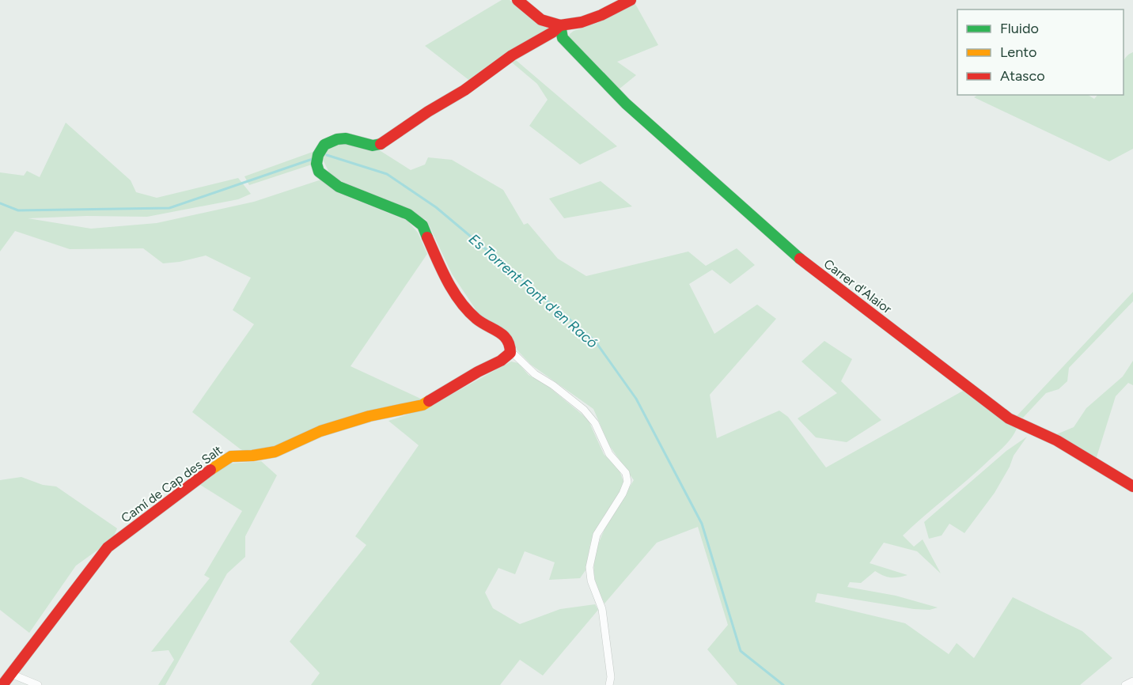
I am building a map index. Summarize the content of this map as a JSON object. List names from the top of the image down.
{
  "streets": {
    "street": ["Carrer d'Alaior", "Camí de Cap des Salt"]
  },
  "water": ["Es Torrent Font d'en Racó"],
  "legend": ["Fluido", "Lento", "Atasco"]
}
